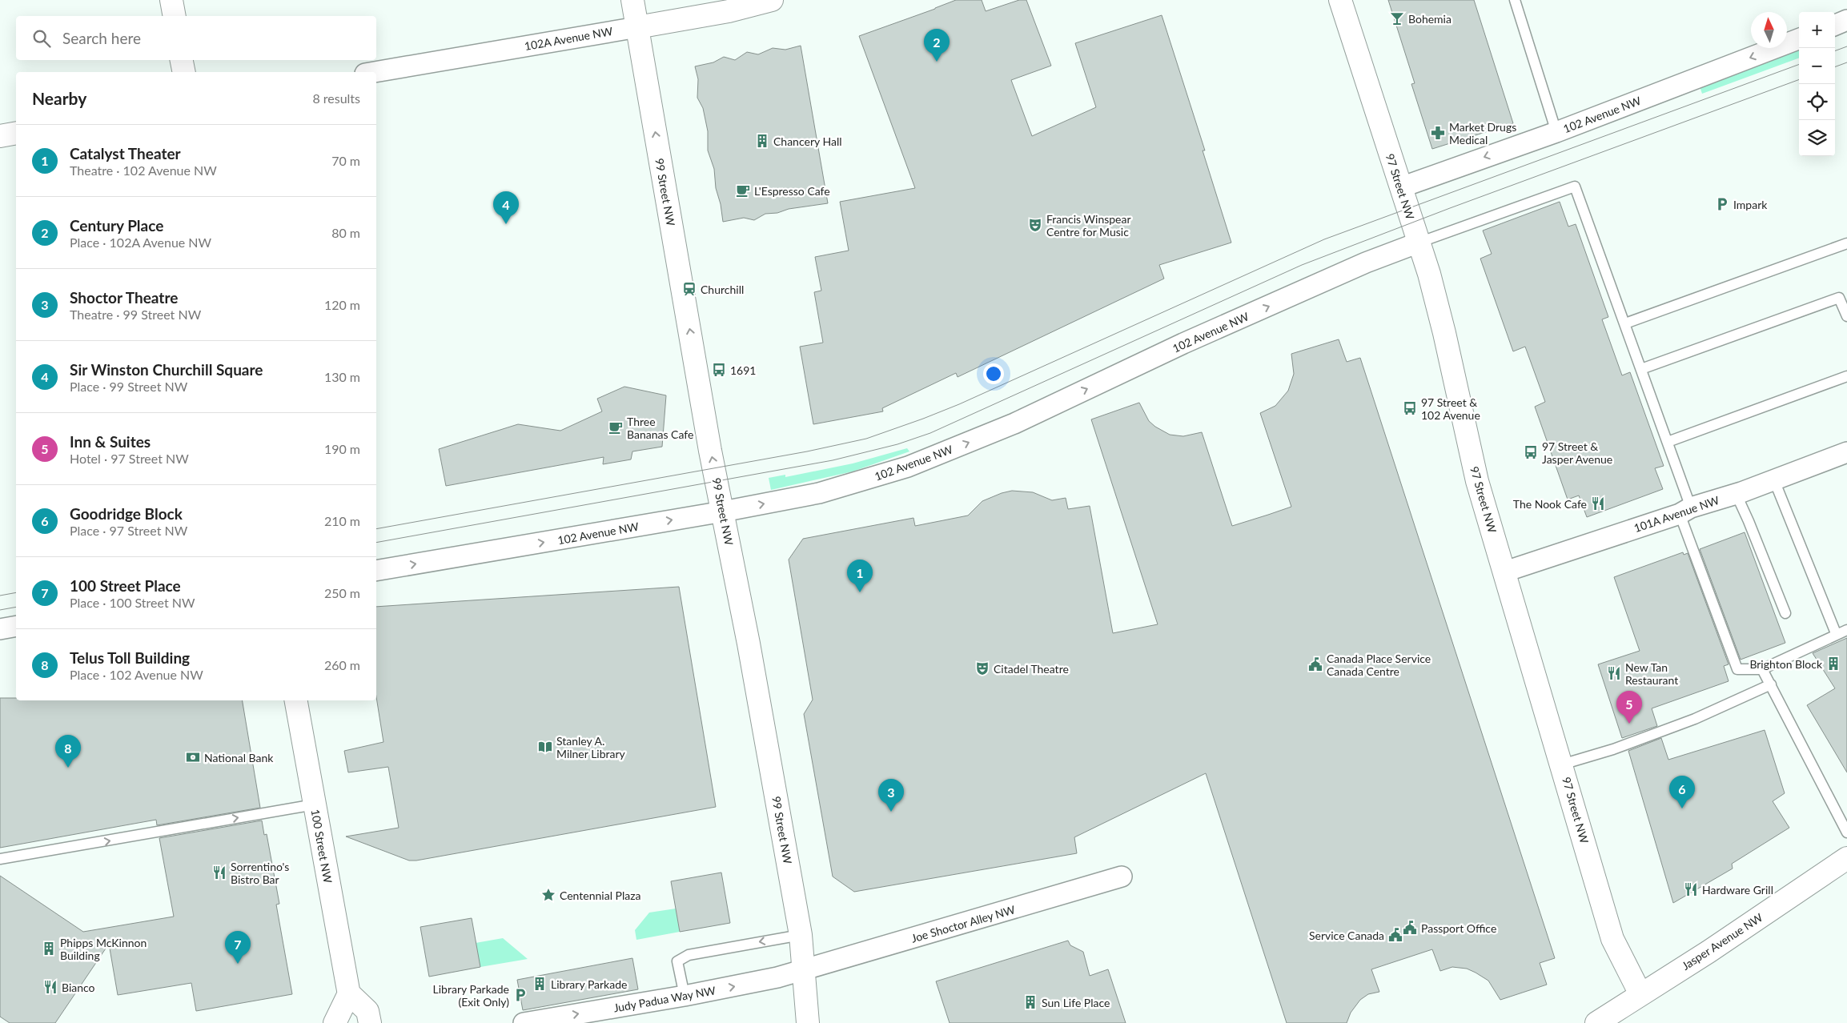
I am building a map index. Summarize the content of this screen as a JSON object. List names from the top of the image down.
{
  "streets": {
    "main road": [
      "102A Avenue NW",
      "97 Street NW",
      "99 Street NW",
      "100 Street NW",
      "Jasper Avenue NW"
    ],
    "street": [
      "102 Avenue NW",
      "101A Avenue NW",
      "Joe Shoctor Alley NW",
      "Judy Padua Way NW"
    ]
  },
  "crossings": [
    ["102A Avenue NW", "99 Street NW"],
    ["102 Avenue NW", "97 Street NW"],
    ["102 Avenue NW", "99 Street NW"],
    ["97 Street NW", "101A Avenue NW"],
    ["97 Street NW", "Jasper Avenue NW"],
    ["99 Street NW", "Joe Shoctor Alley NW"],
    ["99 Street NW", "Judy Padua Way NW"],
    ["Joe Shoctor Alley NW", "Judy Padua Way NW"]
  ],
  "one_way": ["99 Street NW", "Judy Padua Way NW"],
  "places": {
    "bar": ["Bohemia"],
    "pharmacy": ["Market Drugs Medical"],
    "building": [
      "Chancery Hall",
      "Brighton Block",
      "Phipps McKinnon Building",
      "Library Parkade",
      "Sun Life Place"
    ],
    "cafe": ["L'Espresso Cafe", "Three Bananas Cafe"],
    "parking": ["Impark", "Library Parkade (Exit Only)"],
    "theatre": ["Francis Winspear Centre for Music", "Citadel Theatre"],
    "station": ["Churchill"],
    "bus stop": ["1691", "97 Street & 102 Avenue", "97 Street & Jasper Avenue"],
    "restaurant": [
      "The Nook Cafe",
      "New Tan Restaurant",
      "Sorrentino's Bistro Bar",
      "Hardware Grill",
      "Bianco"
    ],
    "public building": ["Canada Place Service Canada Centre", "Passport Office", "Service Canada"],
    "library": ["Stanley A. Milner Library"],
    "bank": ["National Bank"],
    "place": ["Centennial Plaza"]
  },
  "north": "top",
  "page": {
    "map_buttons": ["+", "−"],
    "search": "Search here",
    "pins": [
      "2",
      "4",
      "1",
      "5",
      "8",
      "6",
      "3",
      "7"
    ],
    "heading": ["Nearby", "8 results"],
    "list": [
      {
        "mark": "1",
        "name": "Catalyst Theater",
        "note": "Theatre · 102 Avenue NW",
        "value": "70 m"
      },
      {
        "mark": "2",
        "name": "Century Place",
        "note": "Place · 102A Avenue NW",
        "value": "80 m"
      },
      {
        "mark": "3",
        "name": "Shoctor Theatre",
        "note": "Theatre · 99 Street NW",
        "value": "120 m"
      },
      {
        "mark": "4",
        "name": "Sir Winston Churchill Square",
        "note": "Place · 99 Street NW",
        "value": "130 m"
      },
      {
        "mark": "5",
        "name": "Inn & Suites",
        "note": "Hotel · 97 Street NW",
        "value": "190 m"
      },
      {
        "mark": "6",
        "name": "Goodridge Block",
        "note": "Place · 97 Street NW",
        "value": "210 m"
      },
      {
        "mark": "7",
        "name": "100 Street Place",
        "note": "Place · 100 Street NW",
        "value": "250 m"
      },
      {
        "mark": "8",
        "name": "Telus Toll Building",
        "note": "Place · 102 Avenue NW",
        "value": "260 m"
      }
    ]
  }
}
